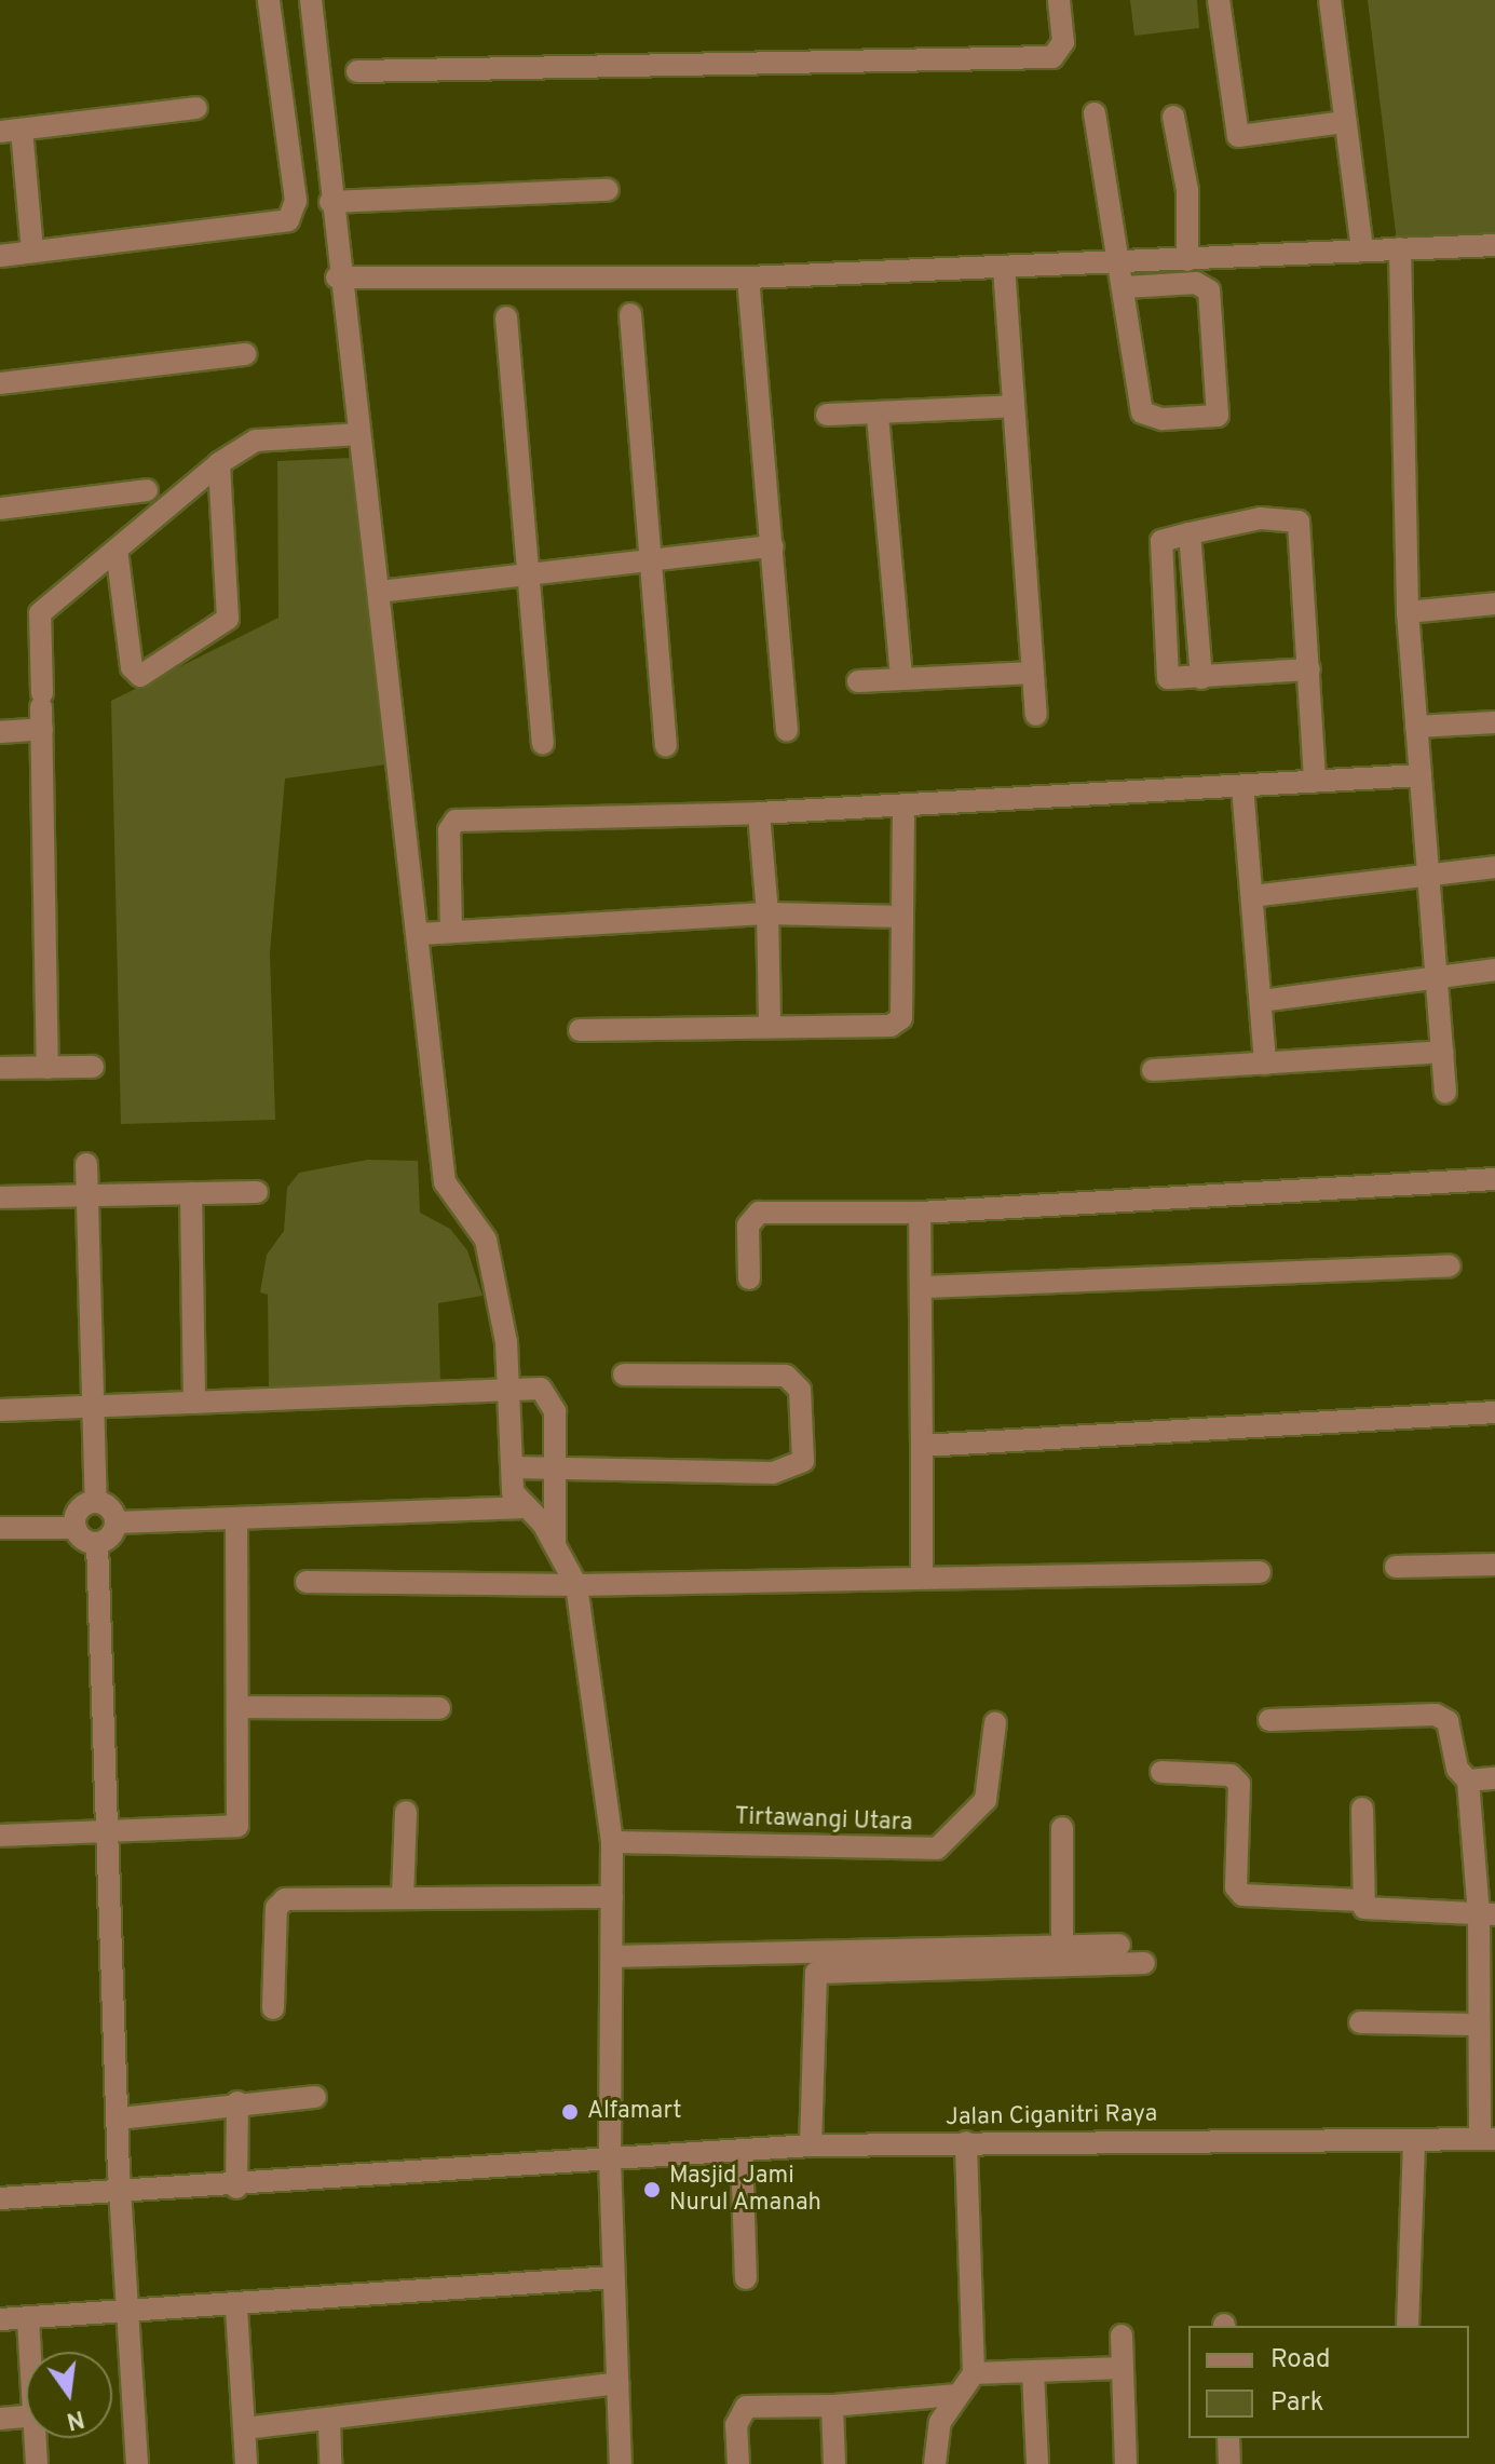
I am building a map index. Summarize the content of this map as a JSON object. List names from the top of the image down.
{
  "streets": {
    "street": ["Tirtawangi Utara", "Jalan Ciganitri Raya"]
  },
  "places": ["Alfamart", "Masjid Jami Nurul Amanah"],
  "legend": ["Road", "Park"],
  "north": "bottom"
}
